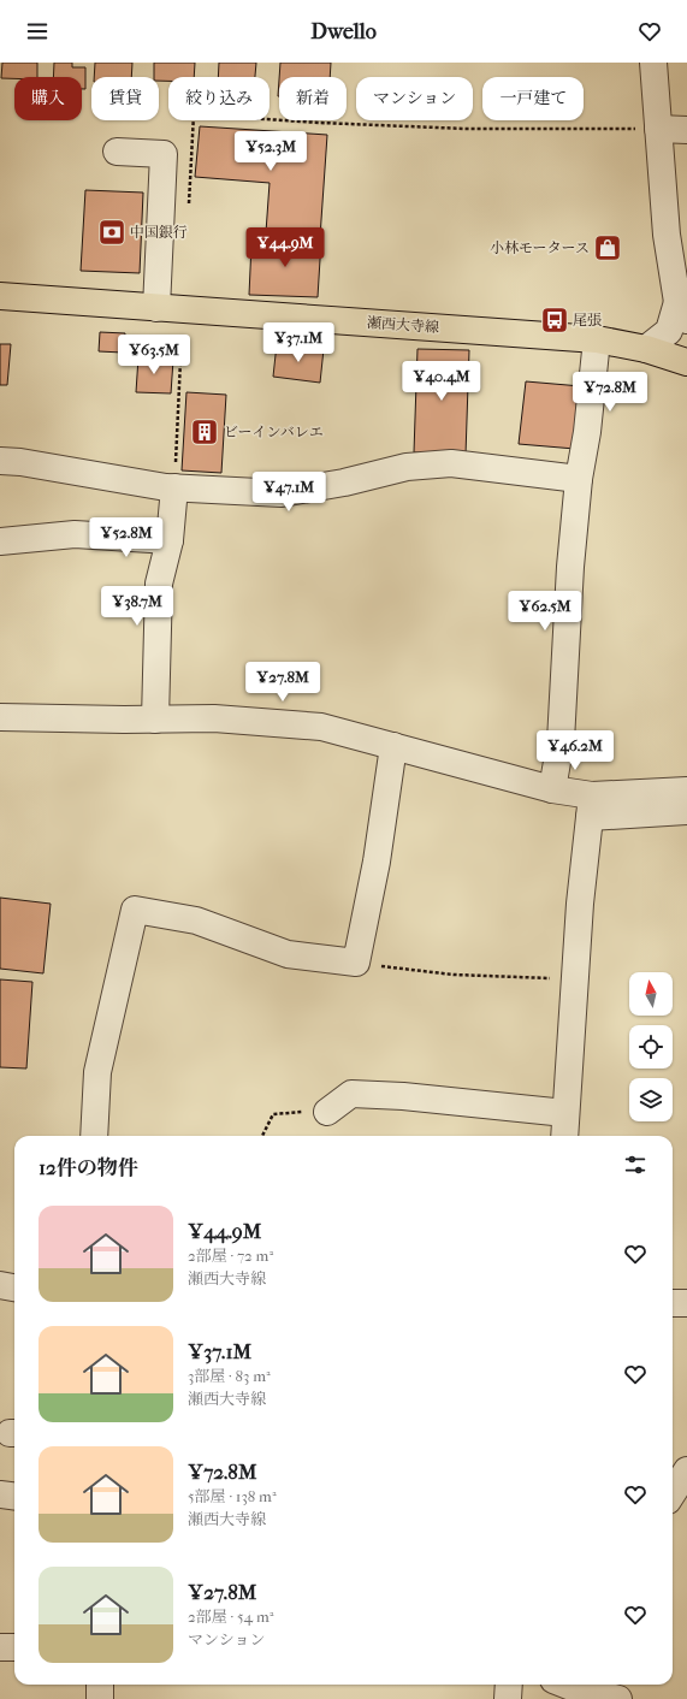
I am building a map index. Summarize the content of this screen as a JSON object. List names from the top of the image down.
{
  "streets": {
    "main road": ["瀬西大寺線"]
  },
  "places": {
    "bank": ["中国銀行"],
    "shop": ["小林モータース"],
    "bus stop": ["尾張"],
    "building": ["ビーインバレエ"]
  },
  "north": "top",
  "page": {
    "header": "Dwello",
    "chip": [
      "購入",
      "賃貸",
      "絞り込み",
      "新着",
      "マンション",
      "一戸建て"
    ],
    "price": [
      "¥52.3M",
      "¥44.9M",
      "¥37.1M",
      "¥63.5M",
      "¥40.4M",
      "¥72.8M",
      "¥47.1M",
      "¥52.8M",
      "¥38.7M",
      "¥62.5M",
      "¥27.8M",
      "¥46.2M"
    ],
    "heading": "12件の物件",
    "list": [
      {
        "name": "¥44.9M",
        "note": "2部屋 · 72 m² · 瀬西大寺線"
      },
      {
        "name": "¥37.1M",
        "note": "3部屋 · 83 m² · 瀬西大寺線"
      },
      {
        "name": "¥72.8M",
        "note": "5部屋 · 138 m² · 瀬西大寺線"
      },
      {
        "name": "¥27.8M",
        "note": "2部屋 · 54 m² · マンション"
      }
    ]
  }
}
